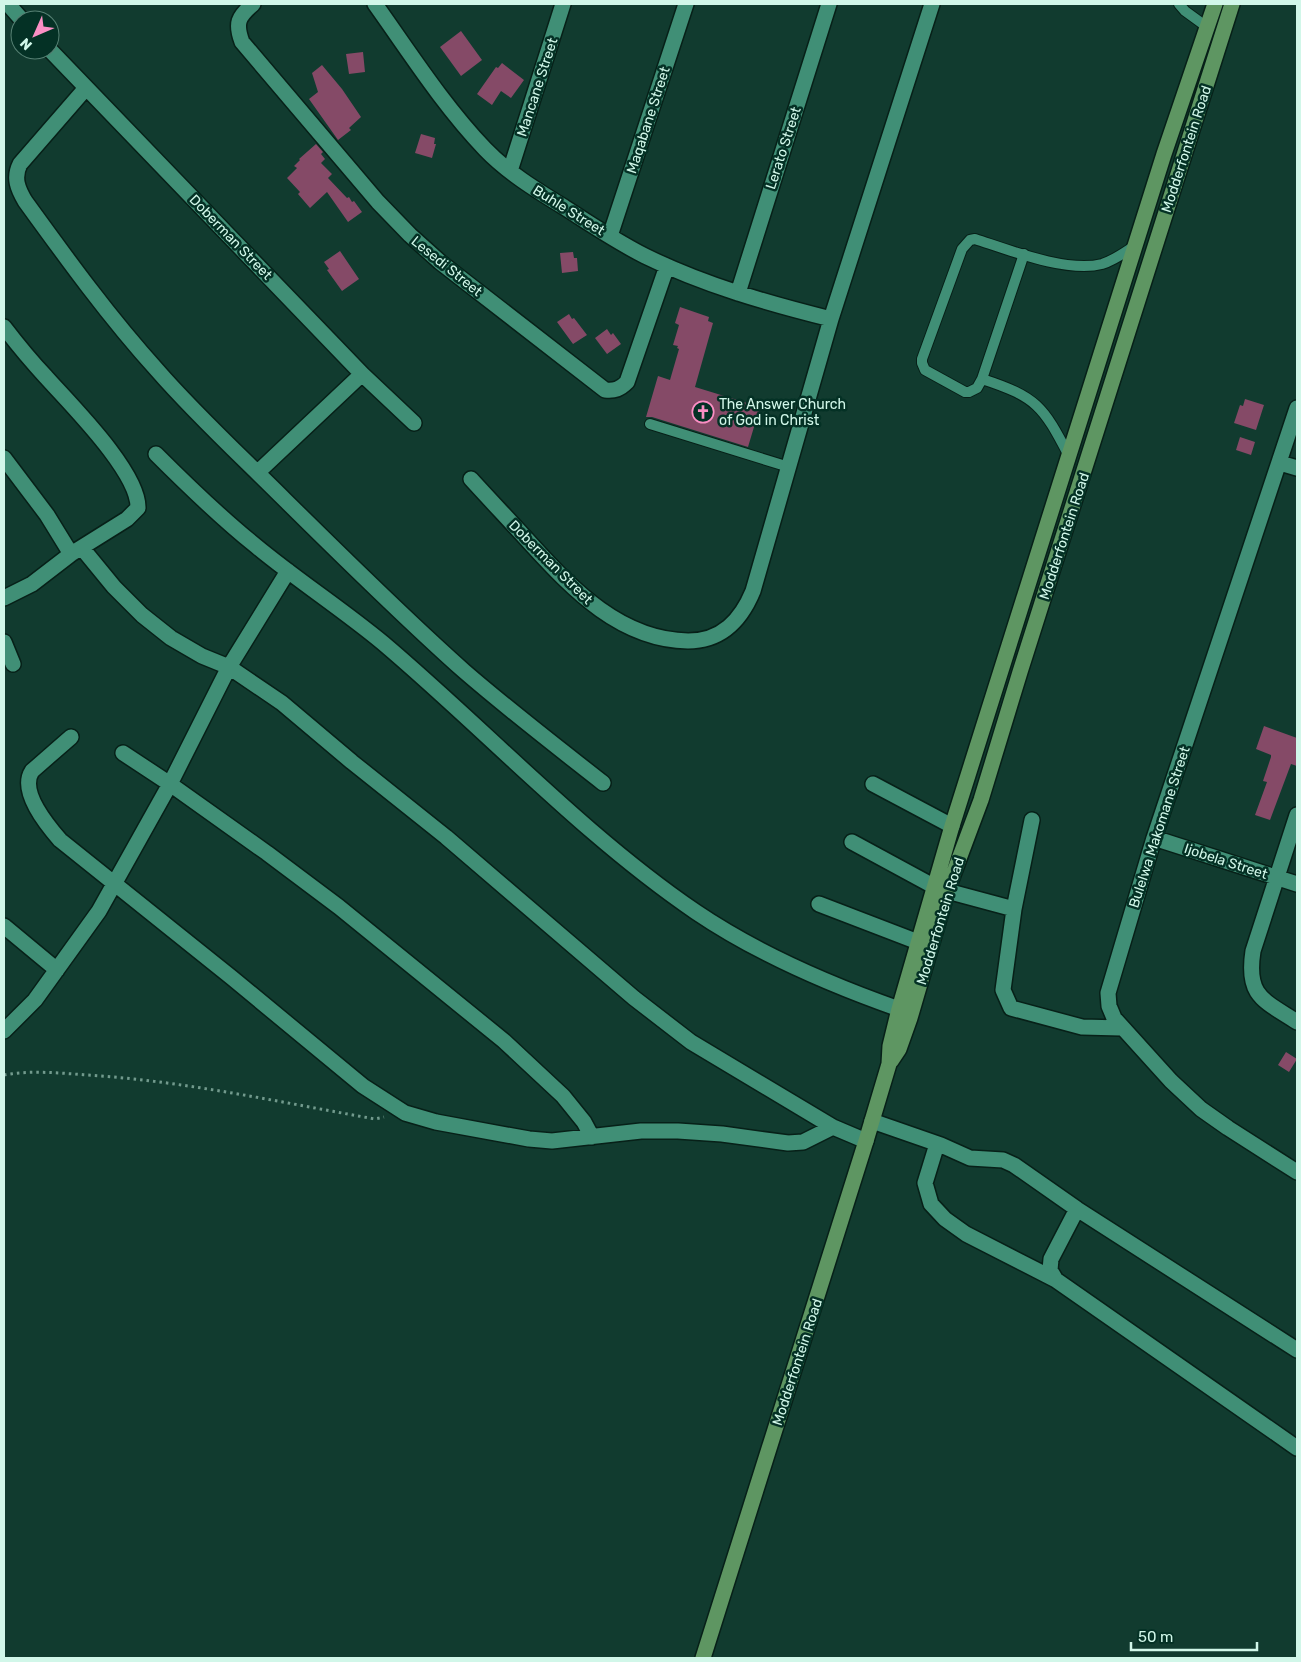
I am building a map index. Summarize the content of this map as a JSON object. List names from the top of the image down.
{
  "streets": {
    "main road": ["Modderfontein Road"],
    "street": [
      "Mancane Street",
      "Maqabane Street",
      "Lerato Street",
      "Buhle Street",
      "Doberman Street",
      "Lesedi Street",
      "Bulelwa Makomane Street",
      "Ijobela Street"
    ]
  },
  "crossings": [
    ["Mancane Street", "Buhle Street"],
    ["Maqabane Street", "Buhle Street"],
    ["Lerato Street", "Buhle Street"],
    ["Buhle Street", "Lesedi Street"],
    ["Bulelwa Makomane Street", "Ijobela Street"]
  ],
  "places": {
    "church": ["The Answer Church of God in Christ"]
  },
  "scale_bar": "50 m",
  "north": "bottom left"
}
